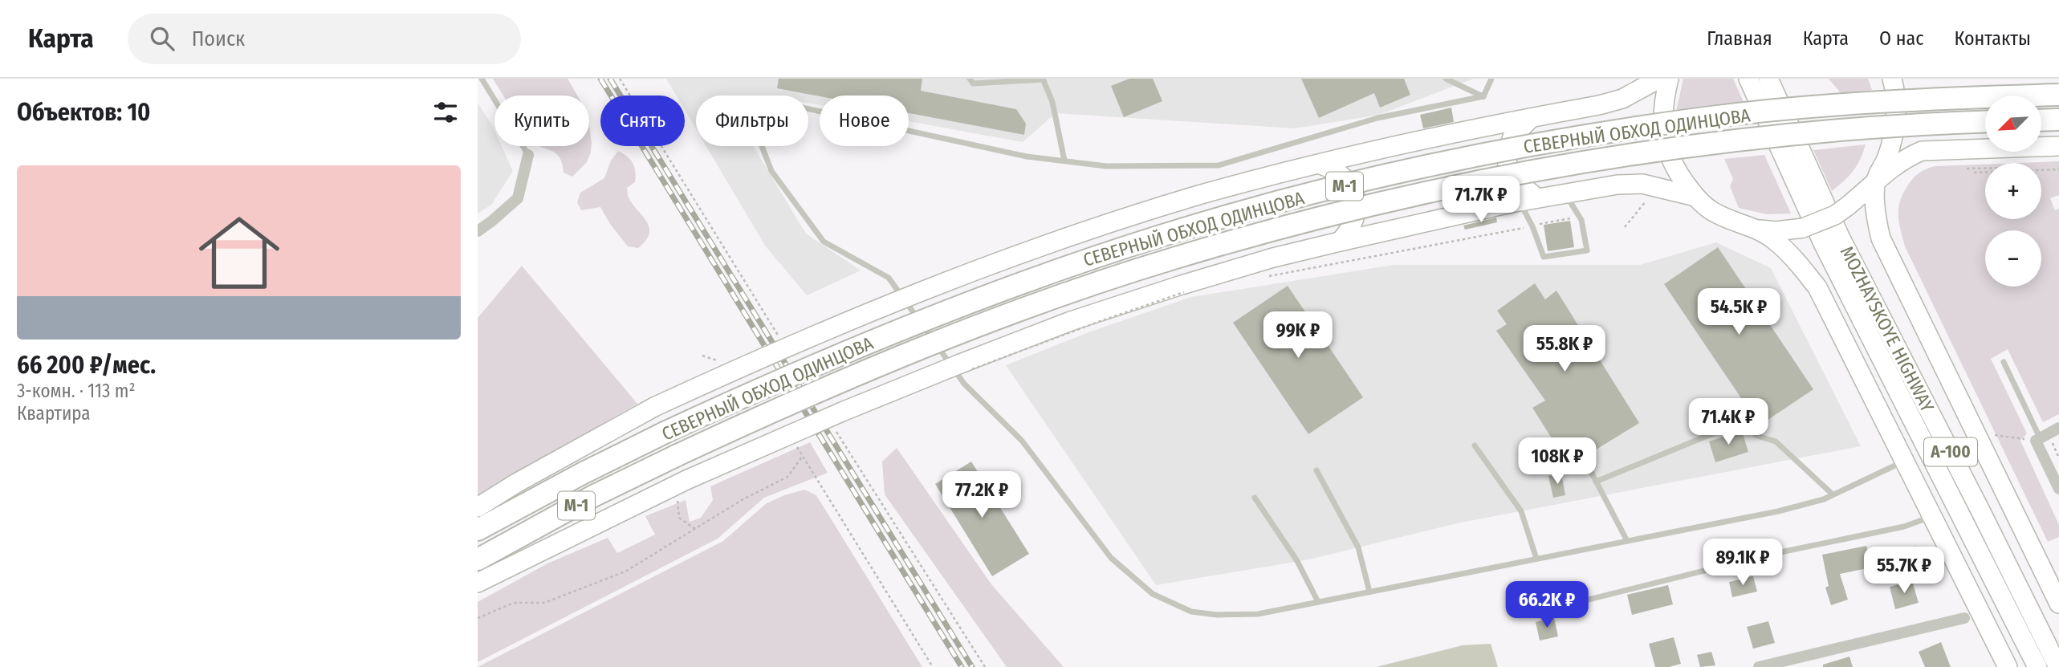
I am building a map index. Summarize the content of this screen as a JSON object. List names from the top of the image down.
{
  "streets": {
    "highway": ["СЕВЕРНЫЙ ОБХОД ОДИНЦОВА", "М-1"],
    "main road": ["MOZHAYSKOYE HIGHWAY", "А-100"]
  },
  "north": "bottom left",
  "page": {
    "header": "Карта",
    "search": "Поиск",
    "nav": [
      "Главная",
      "Карта",
      "О нас",
      "Контакты"
    ],
    "heading": "Объектов: 10",
    "map_buttons": ["+", "−"],
    "chip": [
      "Купить",
      "Снять",
      "Фильтры",
      "Новое"
    ],
    "list": [
      {
        "name": "66 200 ₽/мес.",
        "note": "3-комн. · 113 m² · Квартира"
      }
    ],
    "price": [
      "71.7K ₽",
      "54.5K ₽",
      "99K ₽",
      "55.8K ₽",
      "71.4K ₽",
      "108K ₽",
      "77.2K ₽",
      "89.1K ₽",
      "55.7K ₽",
      "66.2K ₽"
    ]
  }
}
